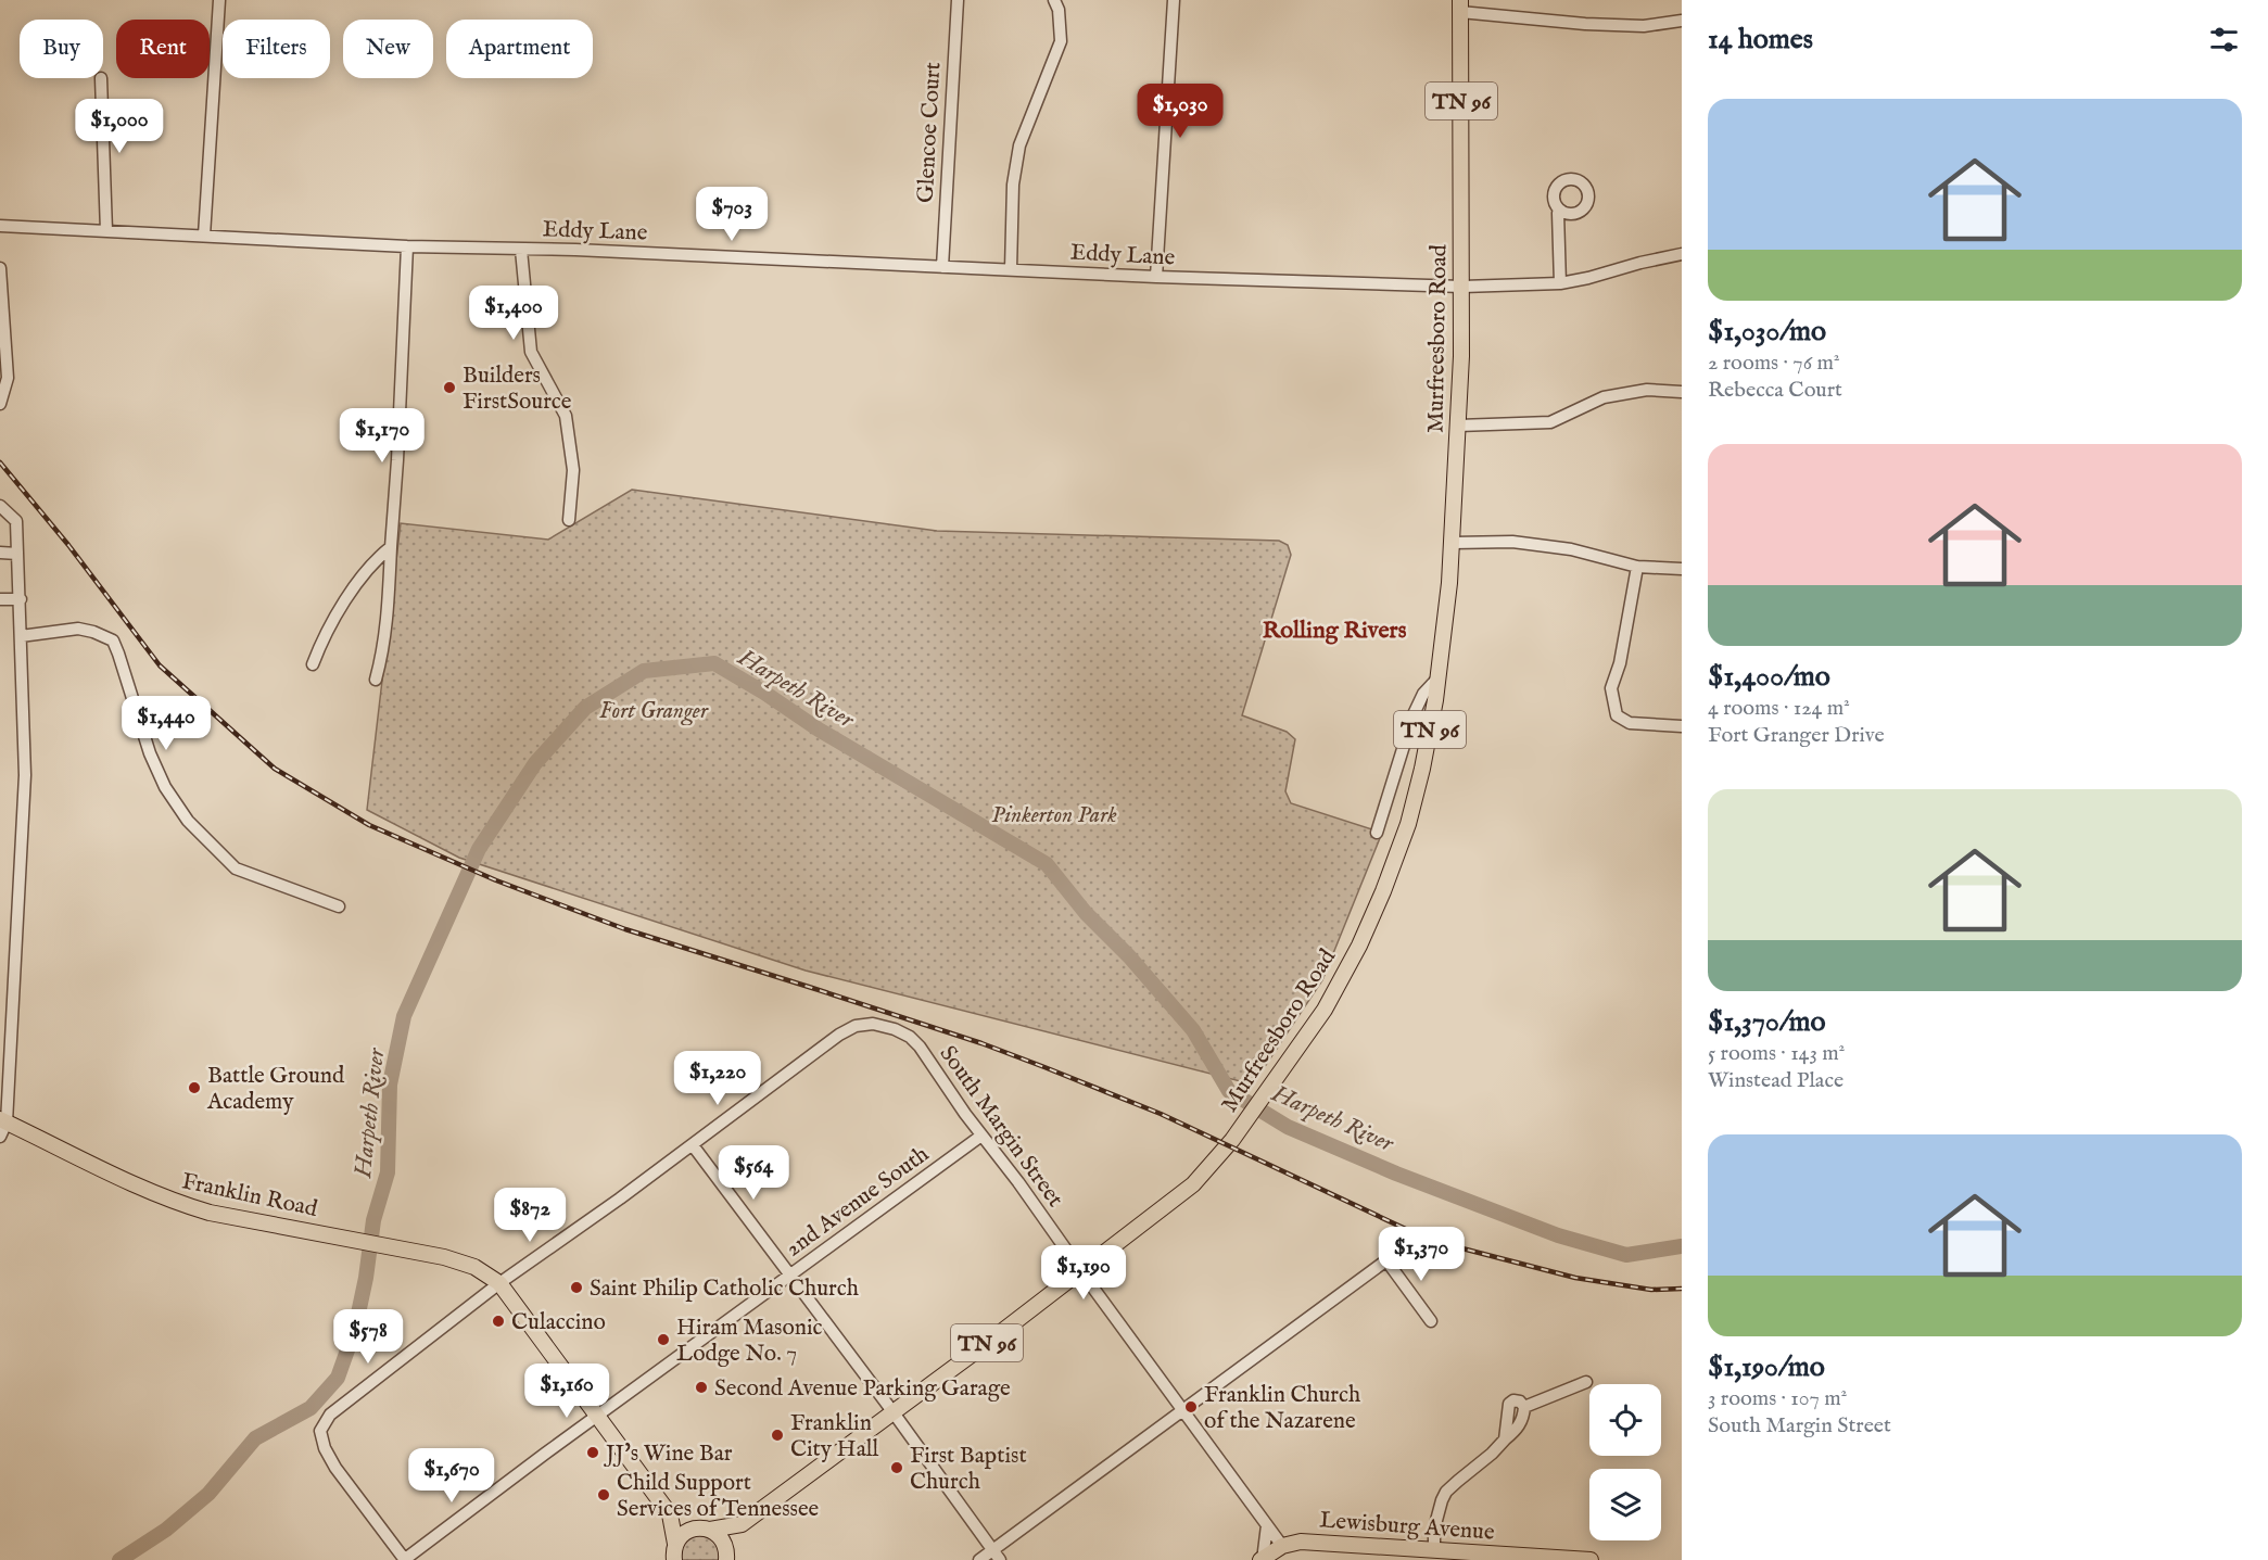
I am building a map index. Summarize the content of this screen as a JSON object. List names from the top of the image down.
{
  "streets": {
    "main road": [
      "TN 96",
      "Murfreesboro Road",
      "Franklin Road",
      "Lewisburg Avenue"
    ],
    "street": [
      "Glencoe Court",
      "Eddy Lane",
      "South Margin Street",
      "2nd Avenue South"
    ]
  },
  "crossings": [
    ["TN 96", "Murfreesboro Road"],
    ["TN 96", "South Margin Street"],
    ["Glencoe Court", "Eddy Lane"],
    ["Eddy Lane", "Murfreesboro Road"],
    ["Murfreesboro Road", "South Margin Street"],
    ["South Margin Street", "2nd Avenue South"],
    ["South Margin Street", "Lewisburg Avenue"]
  ],
  "districts": ["Rolling Rivers"],
  "water": ["Harpeth River"],
  "parks": ["Fort Granger", "Pinkerton Park"],
  "places": [
    "Builders FirstSource",
    "Battle Ground Academy",
    "Saint Philip Catholic Church",
    "Culaccino",
    "Hiram Masonic Lodge No. 7",
    "Second Avenue Parking Garage",
    "Franklin Church of the Nazarene",
    "Franklin City Hall",
    "JJ's Wine Bar",
    "First Baptist Church",
    "Child Support Services of Tennessee"
  ],
  "page": {
    "heading": "14 homes",
    "chip": [
      "Buy",
      "Rent",
      "Filters",
      "New",
      "Apartment"
    ],
    "list": [
      {
        "name": "$1,030/mo",
        "note": "2 rooms · 76 m² · Rebecca Court"
      },
      {
        "name": "$1,400/mo",
        "note": "4 rooms · 124 m² · Fort Granger Drive"
      },
      {
        "name": "$1,370/mo",
        "note": "5 rooms · 143 m² · Winstead Place"
      },
      {
        "name": "$1,190/mo",
        "note": "3 rooms · 107 m² · South Margin Street"
      }
    ],
    "price": [
      "$1,030",
      "$1,000",
      "$703",
      "$1,400",
      "$1,170",
      "$1,440",
      "$1,220",
      "$564",
      "$872",
      "$1,370",
      "$1,190",
      "$578",
      "$1,160",
      "$1,670"
    ]
  }
}
